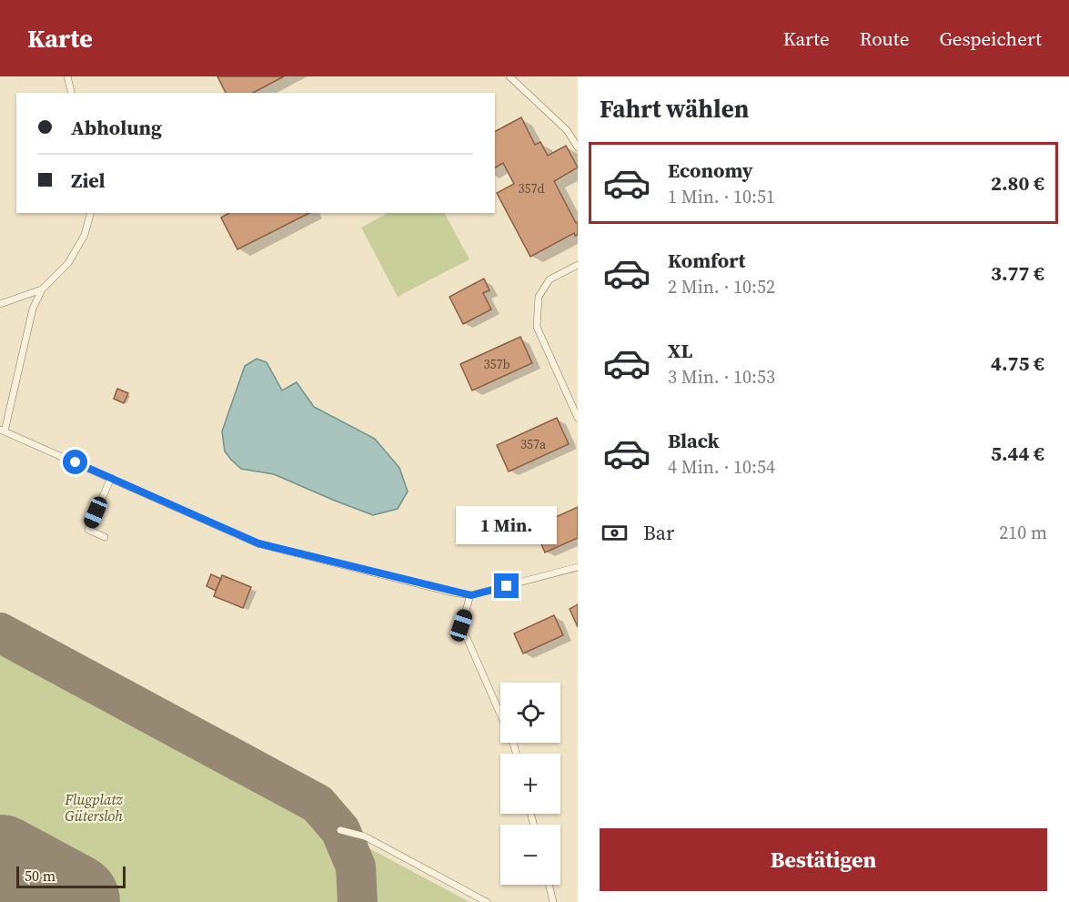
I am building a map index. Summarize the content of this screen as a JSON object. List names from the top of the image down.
{
  "parks": ["Flugplatz Gütersloh"],
  "house_numbers": ["357d", "357b", "357a"],
  "scale_bar": "50 m",
  "page": {
    "header": "Karte",
    "nav": ["Karte", "Route", "Gespeichert"],
    "heading": "Fahrt wählen",
    "banner": ["Abholung", "Ziel"],
    "list": [
      {
        "name": "Economy",
        "note": "1 Min. · 10:51",
        "value": "2.80 €"
      },
      {
        "name": "Komfort",
        "note": "2 Min. · 10:52",
        "value": "3.77 €"
      },
      {
        "name": "XL",
        "note": "3 Min. · 10:53",
        "value": "4.75 €"
      },
      {
        "name": "Black",
        "note": "4 Min. · 10:54",
        "value": "5.44 €"
      }
    ],
    "pay": ["Bar", "210 m"],
    "bubble": "1 Min.",
    "map_buttons": ["+", "−"],
    "buttons": "Bestätigen",
    "scale": "50 m"
  }
}
